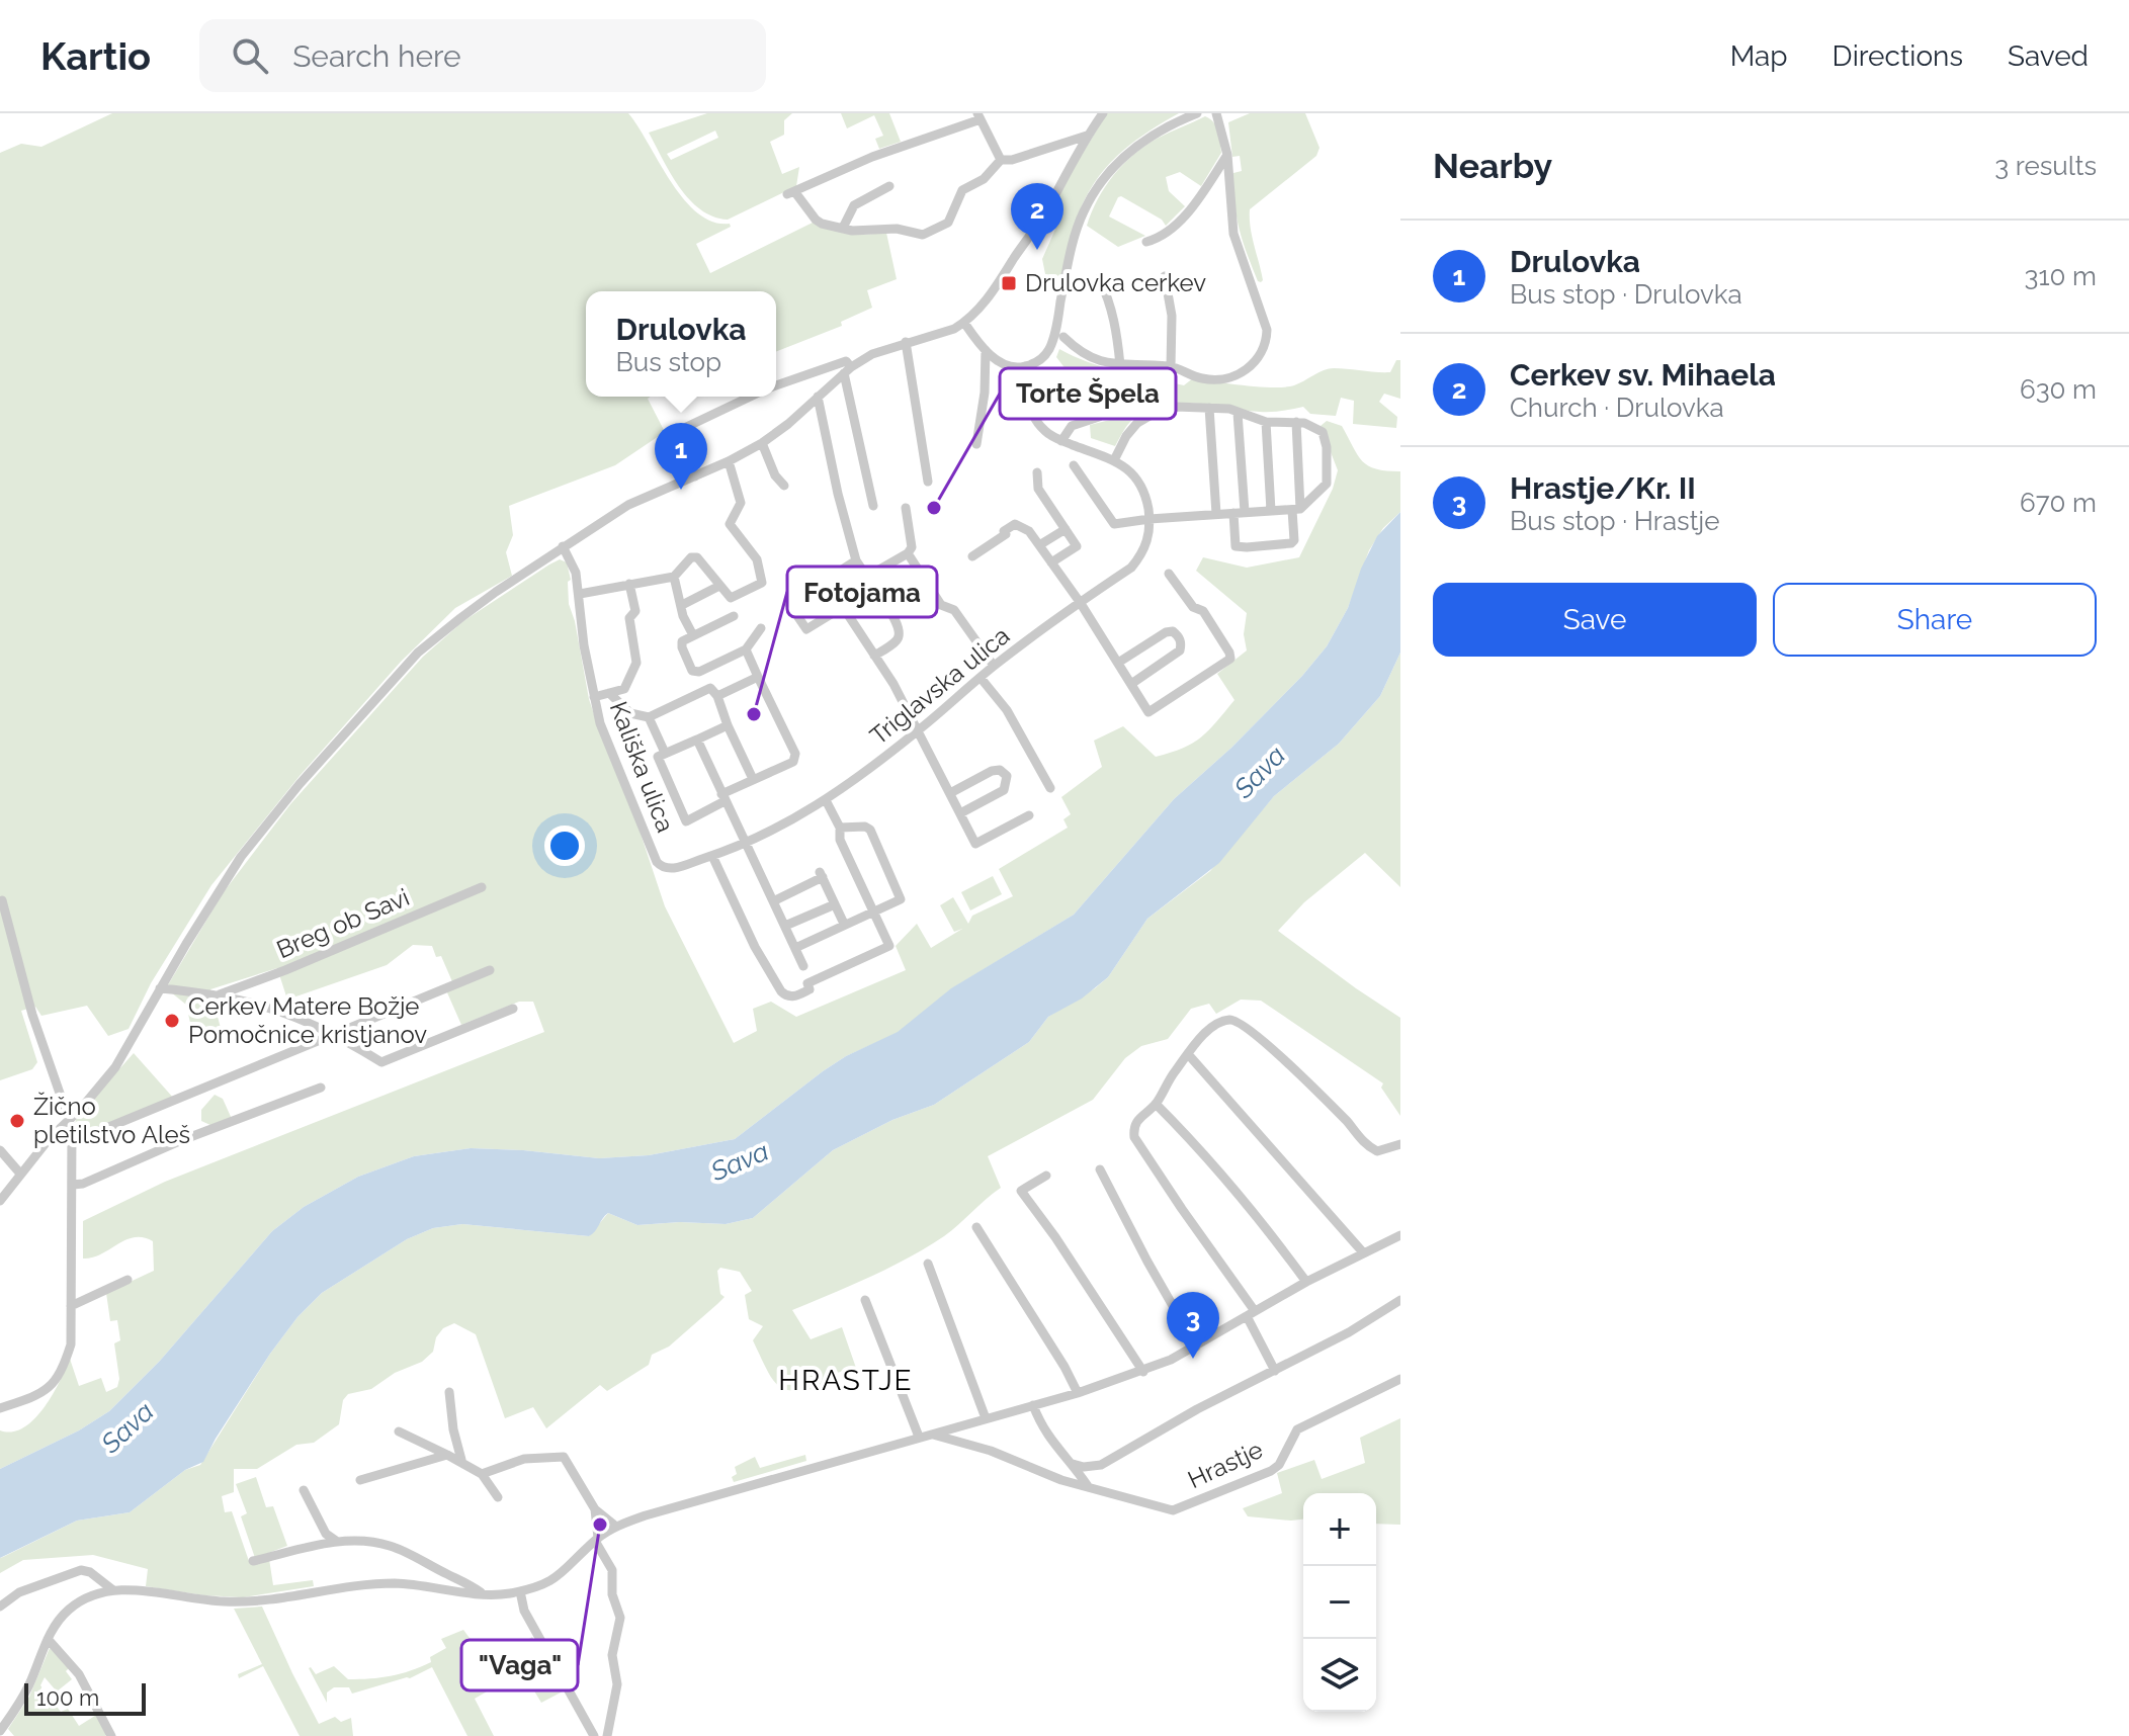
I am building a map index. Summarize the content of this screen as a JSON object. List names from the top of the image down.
{
  "streets": {
    "street": [
      "Triglavska ulica",
      "Kališka ulica",
      "Breg ob Savi",
      "Hrastje"
    ]
  },
  "crossings": [
    ["Triglavska ulica", "Kališka ulica"]
  ],
  "districts": ["HRASTJE"],
  "water": ["Sava"],
  "places": {
    "transit": ["Drulovka cerkev"],
    "other": [
      "Torte Špela",
      "Fotojama",
      "Cerkev Matere Božje Pomočnice kristjanov",
      "Žično pletilstvo Aleš",
      "\"Vaga\""
    ]
  },
  "scale_bar": "100 m",
  "page": {
    "header": "Kartio",
    "search": "Search here",
    "nav": ["Map", "Directions", "Saved"],
    "heading": ["Nearby", "3 results"],
    "pins": ["2", "1", "3"],
    "list": [
      {
        "mark": "1",
        "name": "Drulovka",
        "note": "Bus stop · Drulovka",
        "value": "310 m"
      },
      {
        "mark": "2",
        "name": "Cerkev sv. Mihaela",
        "note": "Church · Drulovka",
        "value": "630 m"
      },
      {
        "mark": "3",
        "name": "Hrastje/Kr. II",
        "note": "Bus stop · Hrastje",
        "value": "670 m"
      }
    ],
    "popup": ["Drulovka", "Bus stop"],
    "buttons": ["Save", "Share"],
    "map_buttons": ["+", "−"],
    "scale": "100 m"
  }
}
